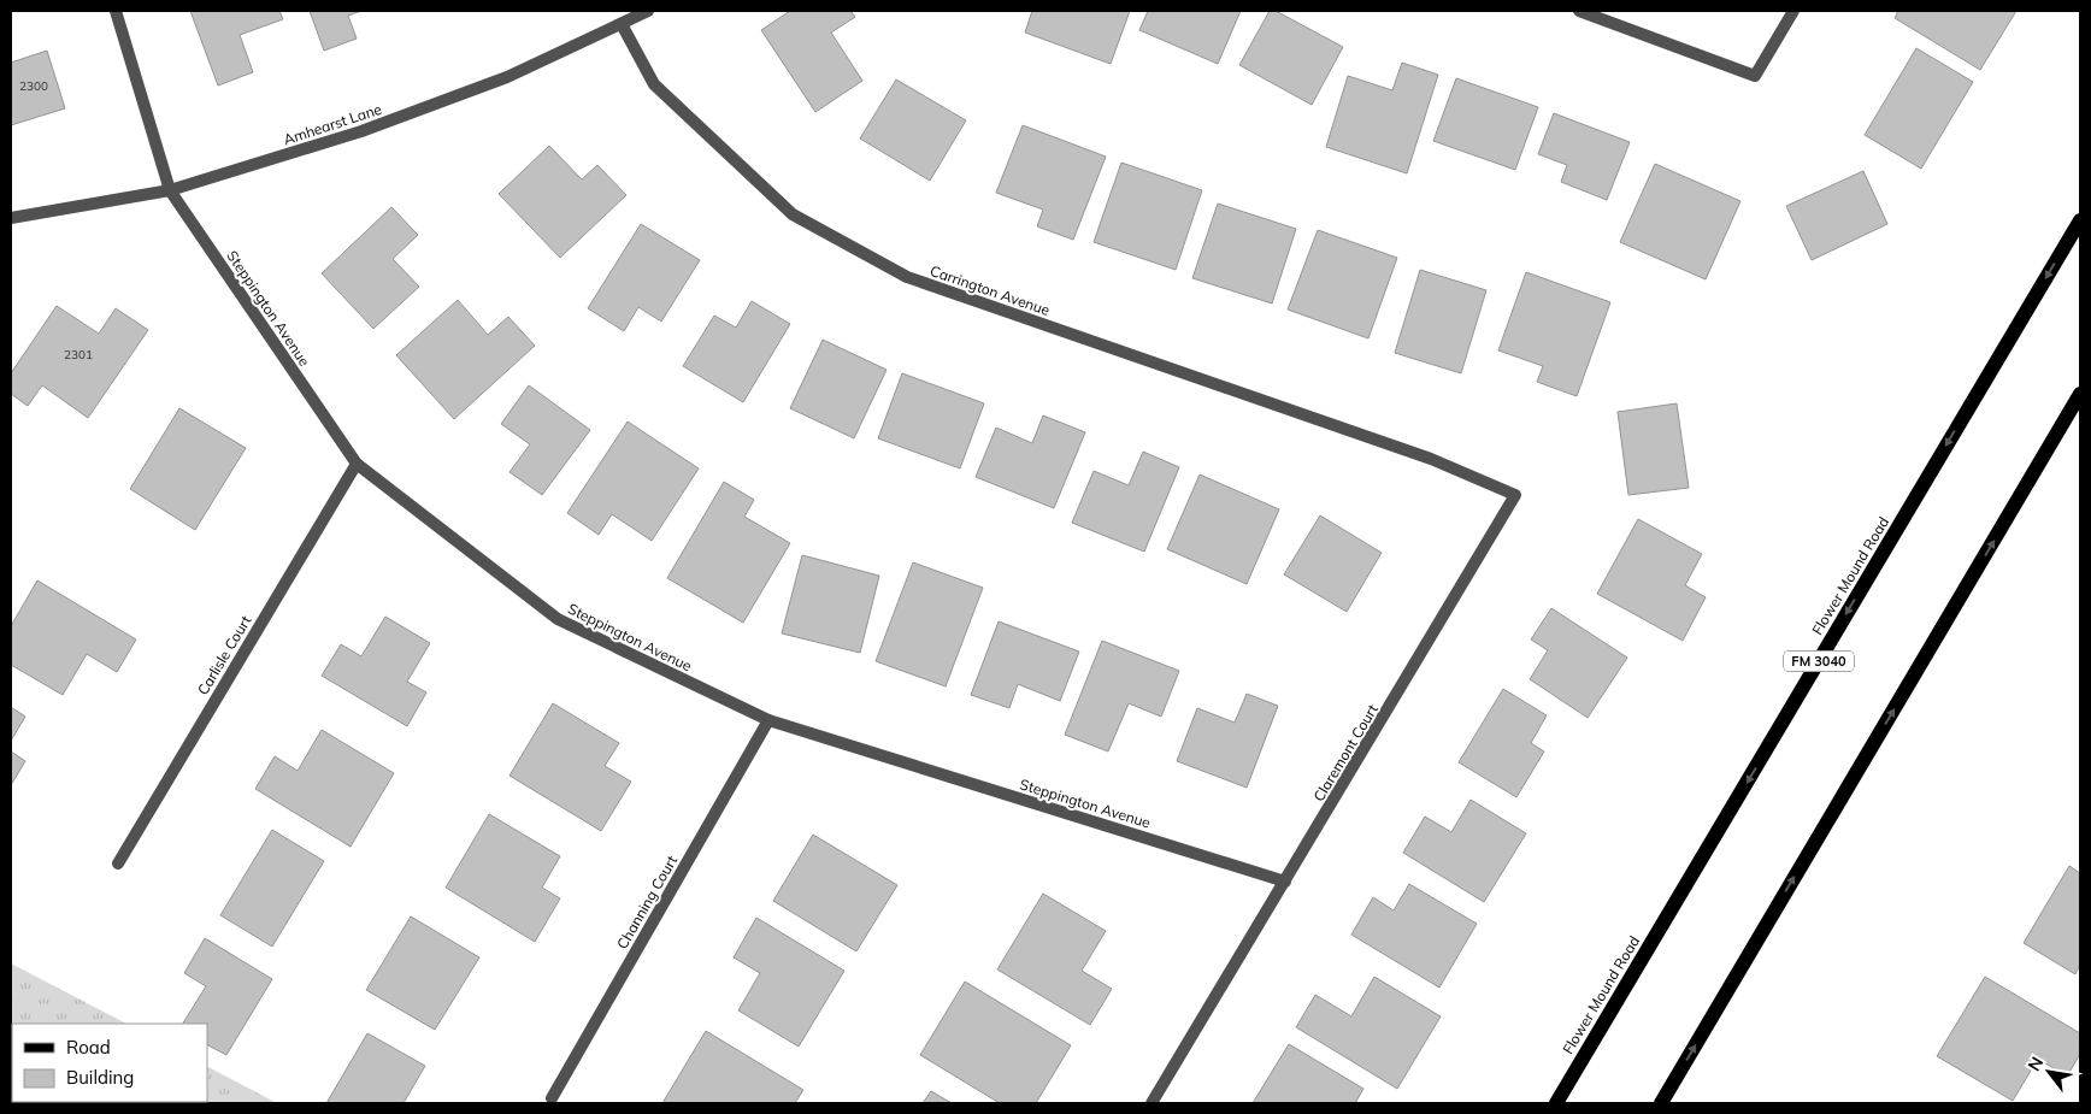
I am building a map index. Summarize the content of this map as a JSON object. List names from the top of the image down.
{
  "streets": {
    "main road": ["Flower Mound Road", "FM 3040"],
    "street": [
      "Amhearst Lane",
      "Carrington Avenue",
      "Steppington Avenue",
      "Carlisle Court",
      "Claremont Court",
      "Channing Court"
    ]
  },
  "crossings": [
    ["Amhearst Lane", "Carrington Avenue"],
    ["Amhearst Lane", "Steppington Avenue"],
    ["Carrington Avenue", "Claremont Court"],
    ["Steppington Avenue", "Carlisle Court"],
    ["Steppington Avenue", "Claremont Court"],
    ["Steppington Avenue", "Channing Court"]
  ],
  "house_numbers": ["2300", "2301"],
  "legend": ["Road", "Building"],
  "north": "top left"
}
